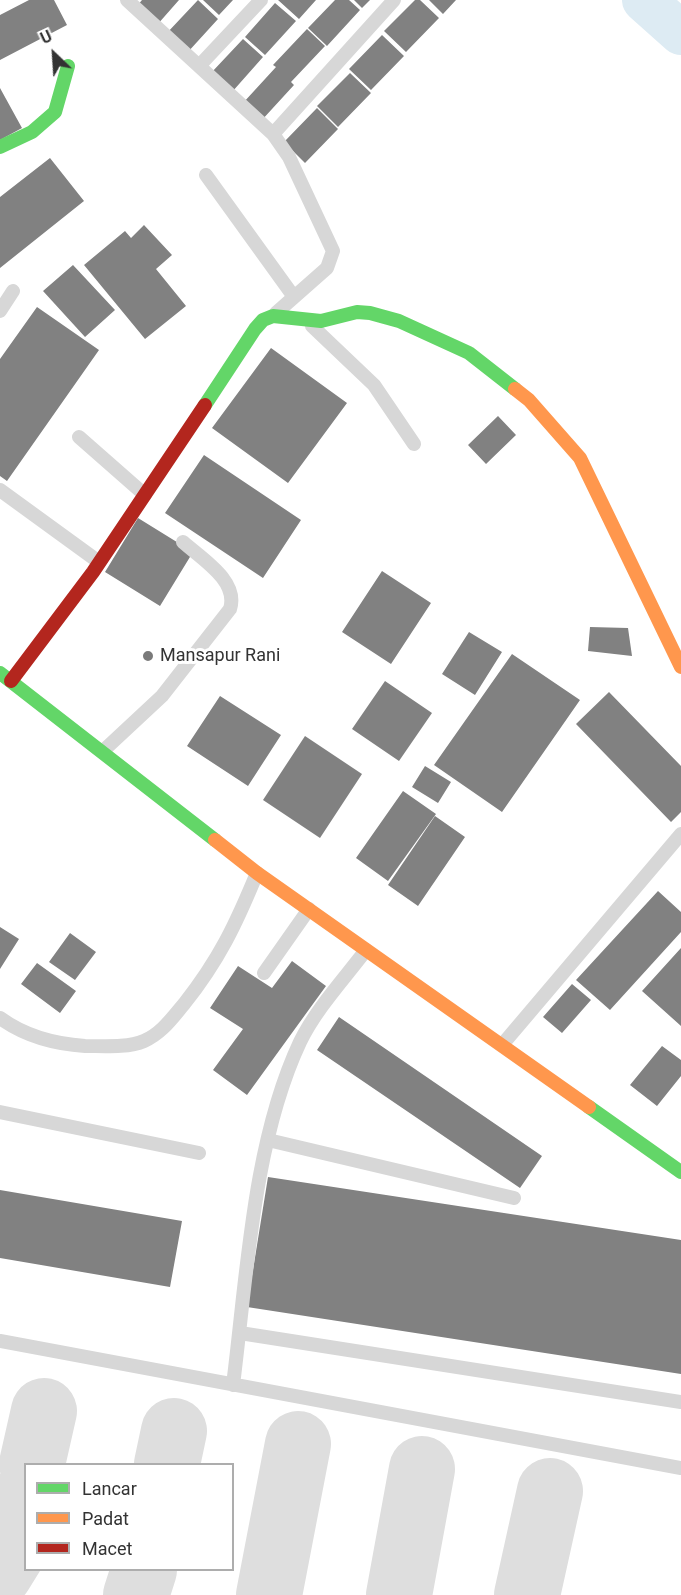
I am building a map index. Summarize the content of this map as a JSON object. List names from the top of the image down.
{
  "places": ["Mansapur Rani"],
  "legend": ["Lancar", "Padat", "Macet"],
  "north": "top left"
}
